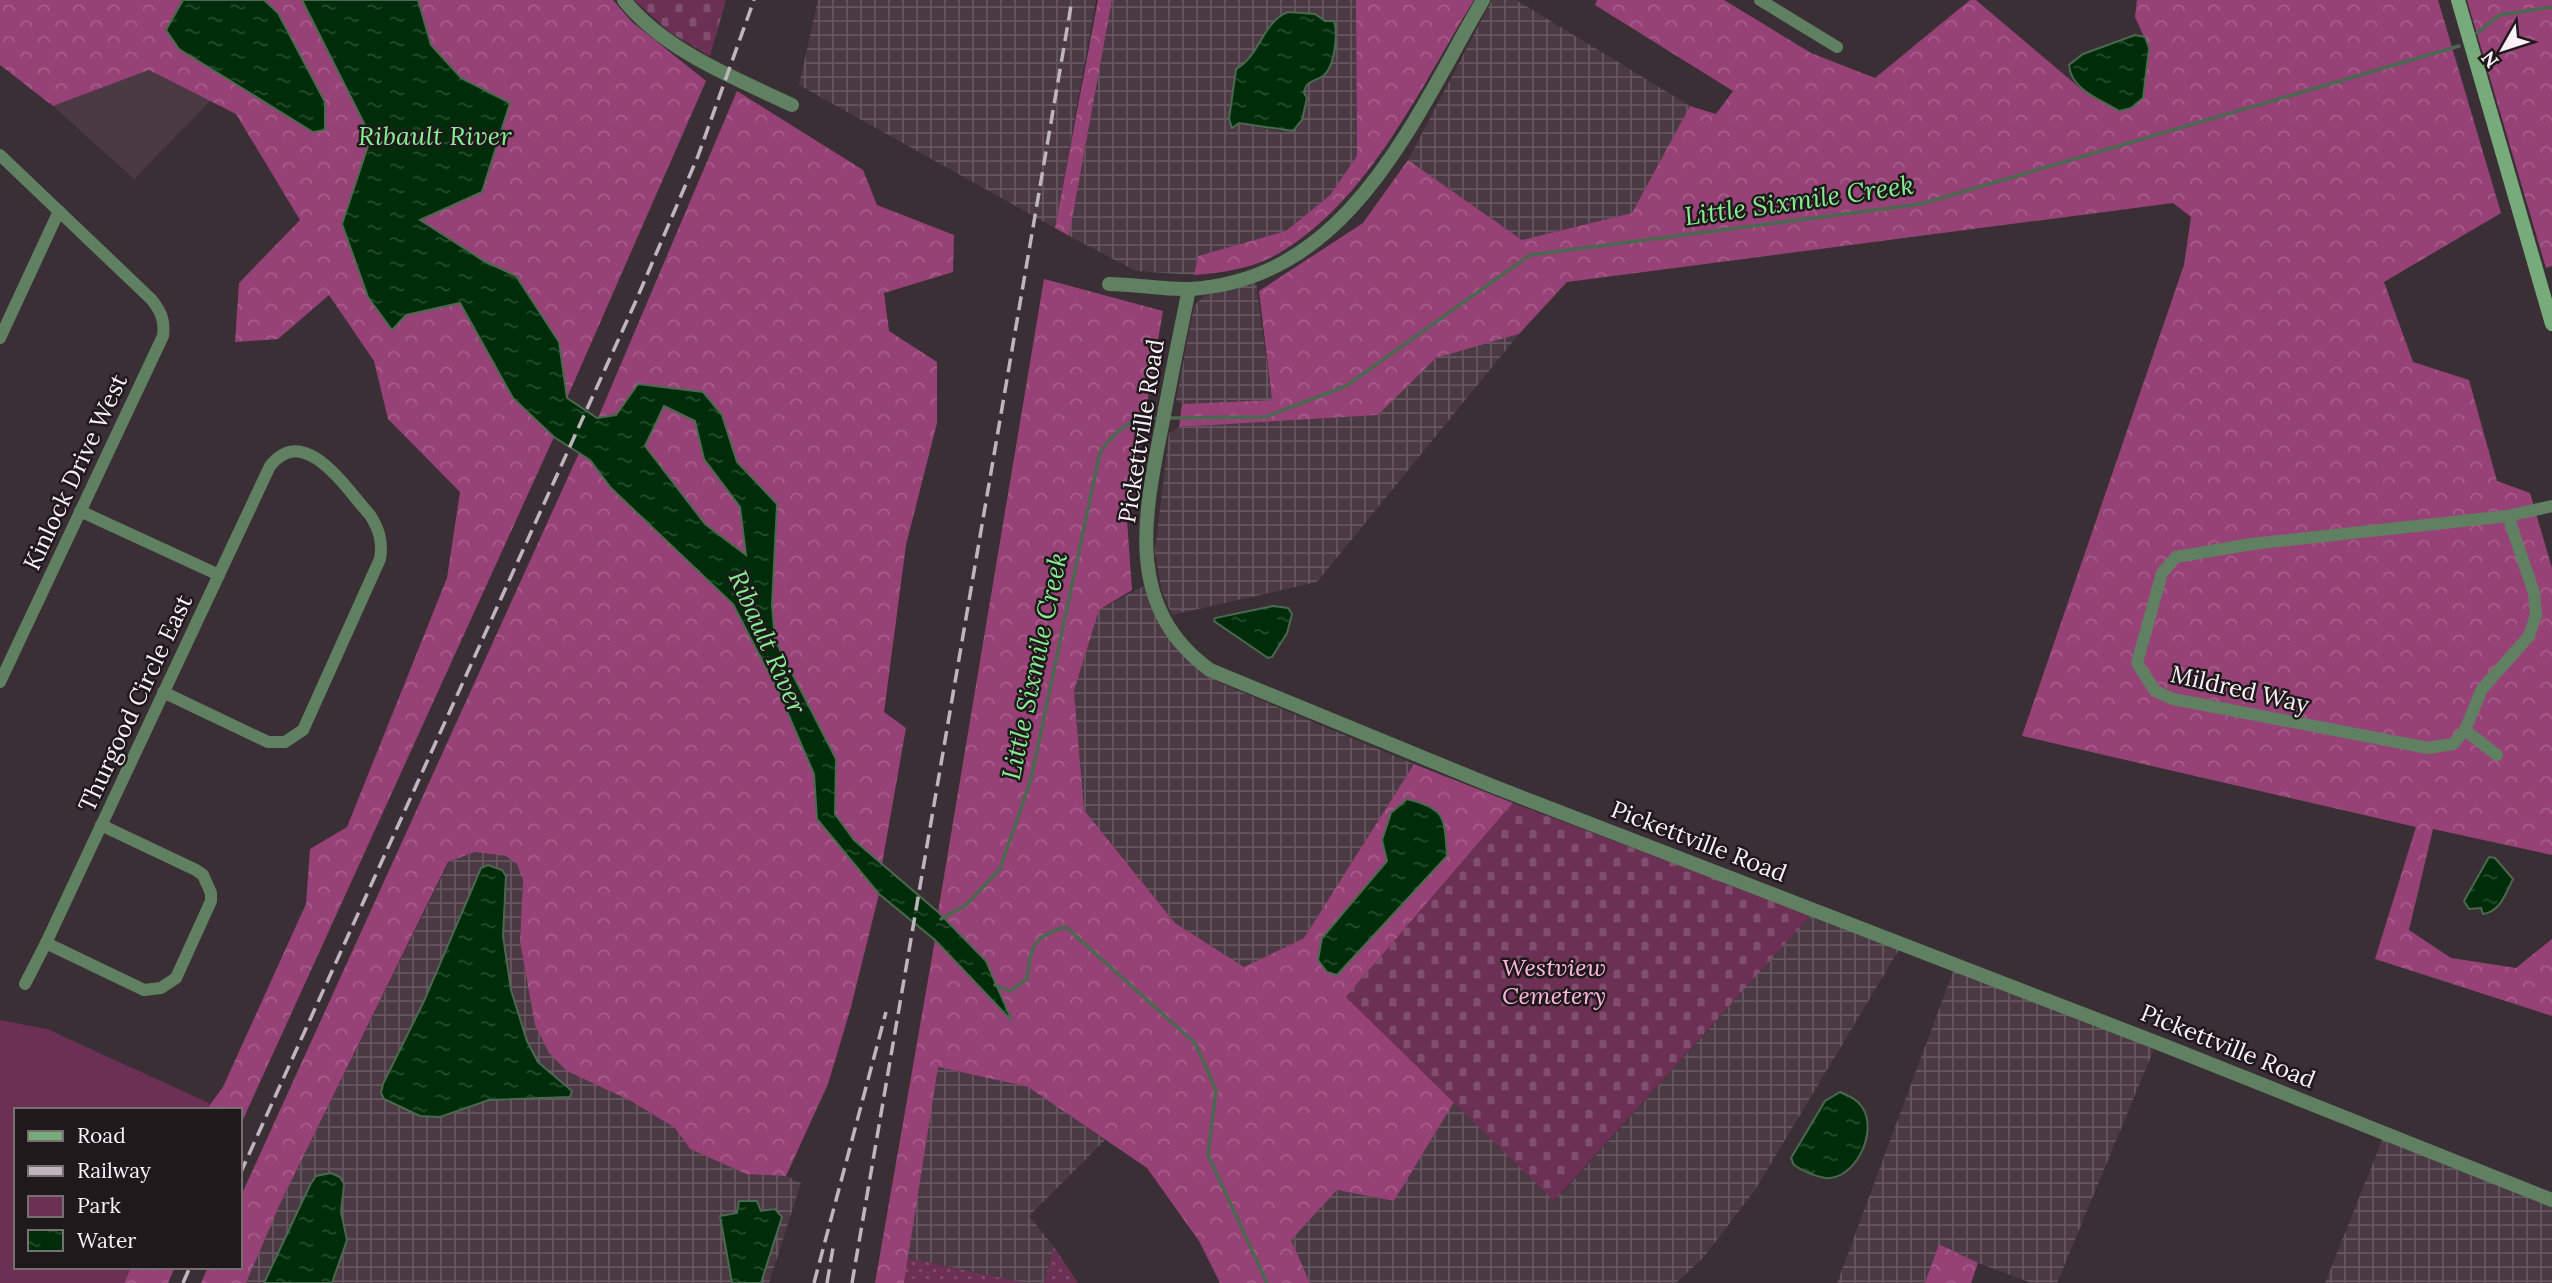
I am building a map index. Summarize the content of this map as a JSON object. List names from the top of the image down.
{
  "streets": {
    "street": [
      "Pickettville Road",
      "Kinlock Drive West",
      "Mildred Way",
      "Thurgood Circle East"
    ]
  },
  "water": ["Ribault River", "Little Sixmile Creek"],
  "parks": ["Westview Cemetery"],
  "legend": [
    "Road",
    "Railway",
    "Park",
    "Water"
  ],
  "north": "bottom left"
}
